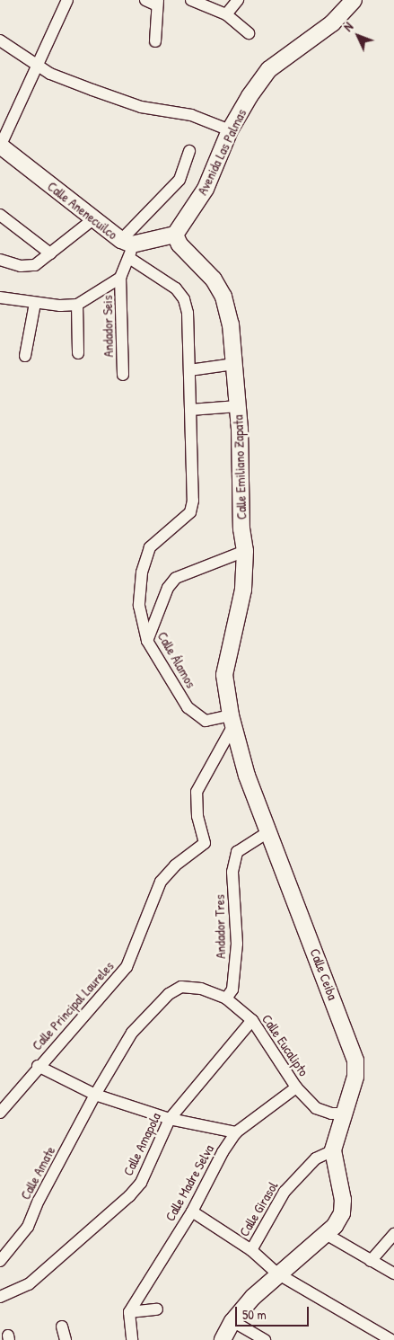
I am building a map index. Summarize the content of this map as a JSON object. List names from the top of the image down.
{
  "streets": {
    "street": [
      "Avenida Las Palmas",
      "Calle Anenecuilco",
      "Andador Seis",
      "Calle Emiliano Zapata",
      "Calle Álamos",
      "Andador Tres",
      "Calle Ceiba",
      "Calle Principal Laureles",
      "Calle Eucalipto",
      "Calle Amapola",
      "Calle Amate",
      "Calle Madre Selva",
      "Calle Girasol"
    ]
  },
  "crossings": [
    ["Avenida Las Palmas", "Calle Anenecuilco"],
    ["Avenida Las Palmas", "Calle Emiliano Zapata"],
    ["Calle Anenecuilco", "Calle Emiliano Zapata"],
    ["Calle Anenecuilco", "Calle Álamos"],
    ["Calle Emiliano Zapata", "Calle Álamos"],
    ["Calle Emiliano Zapata", "Calle Ceiba"],
    ["Calle Emiliano Zapata", "Calle Principal Laureles"],
    ["Calle Álamos", "Calle Ceiba"],
    ["Calle Álamos", "Calle Principal Laureles"],
    ["Andador Tres", "Calle Ceiba"],
    ["Andador Tres", "Calle Eucalipto"],
    ["Calle Ceiba", "Calle Principal Laureles"],
    ["Calle Ceiba", "Calle Eucalipto"],
    ["Calle Ceiba", "Calle Girasol"],
    ["Calle Eucalipto", "Calle Amapola"],
    ["Calle Eucalipto", "Calle Amate"],
    ["Calle Eucalipto", "Calle Madre Selva"]
  ],
  "scale_bar": "50 m",
  "north": "top left"
}
